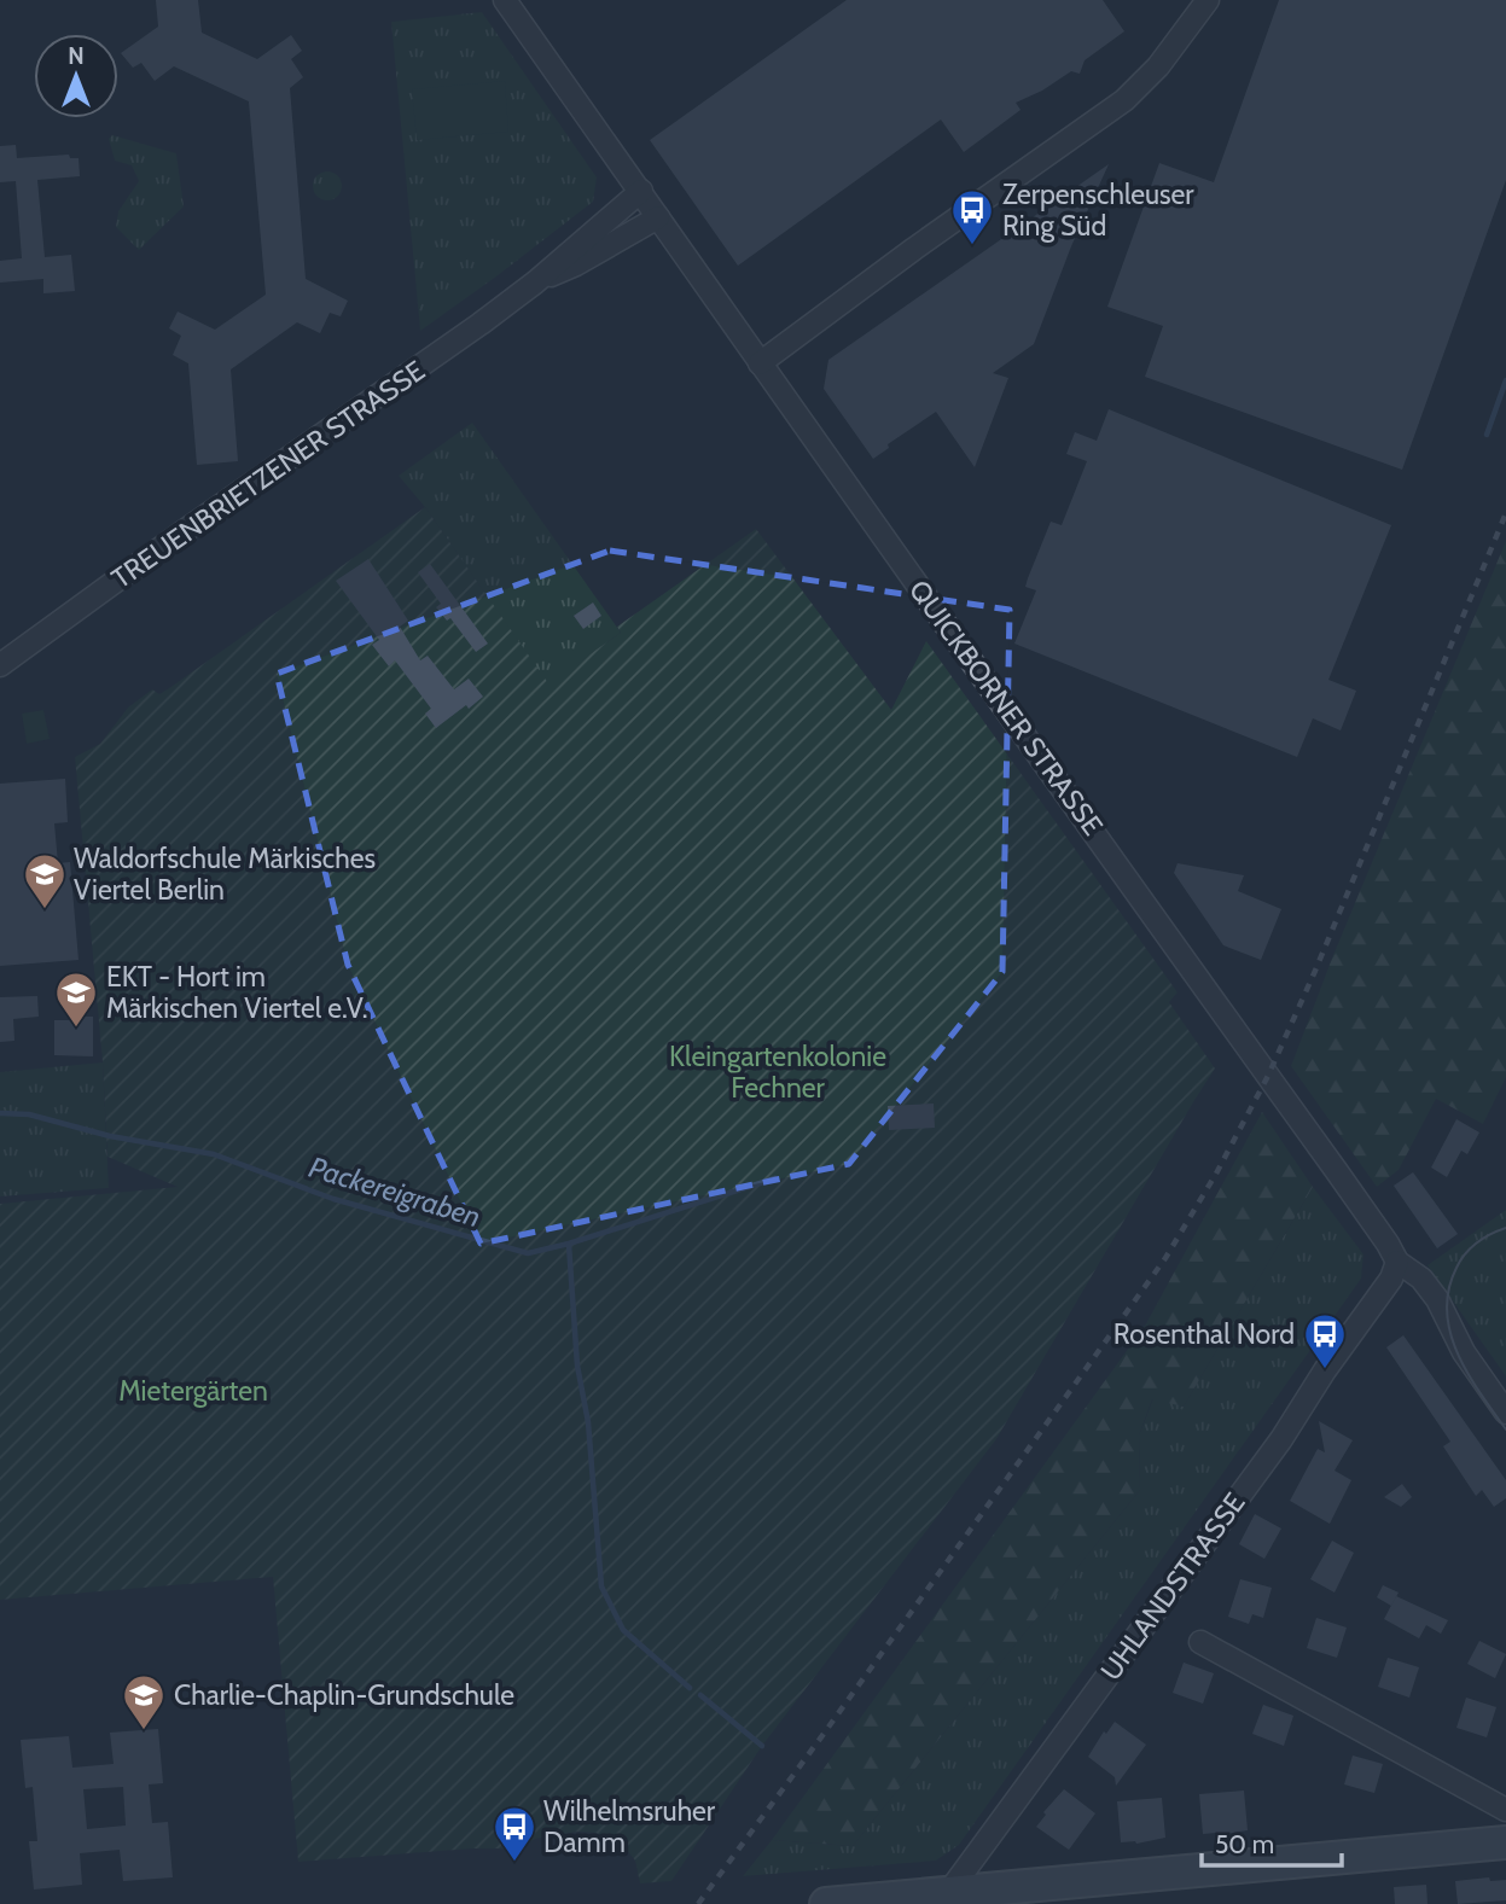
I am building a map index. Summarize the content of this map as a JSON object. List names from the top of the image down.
{
  "streets": {
    "street": ["TREUENBRIETZENER STRASSE", "QUICKBORNER STRASSE", "UHLANDSTRASSE"]
  },
  "crossings": [
    ["TREUENBRIETZENER STRASSE", "QUICKBORNER STRASSE"],
    ["QUICKBORNER STRASSE", "UHLANDSTRASSE"]
  ],
  "water": ["Packereigraben"],
  "parks": ["Kleingartenkolonie Fechner", "Mietergärten"],
  "places": {
    "bus stop": ["Zerpenschleuser Ring Süd", "Rosenthal Nord", "Wilhelmsruher Damm"],
    "school or university": ["Waldorfschule Märkisches Viertel Berlin", "EKT - Hort im Märkischen Viertel e.V.", "Charlie-Chaplin-Grundschule"]
  },
  "scale_bar": "50 m",
  "north": "top"
}
